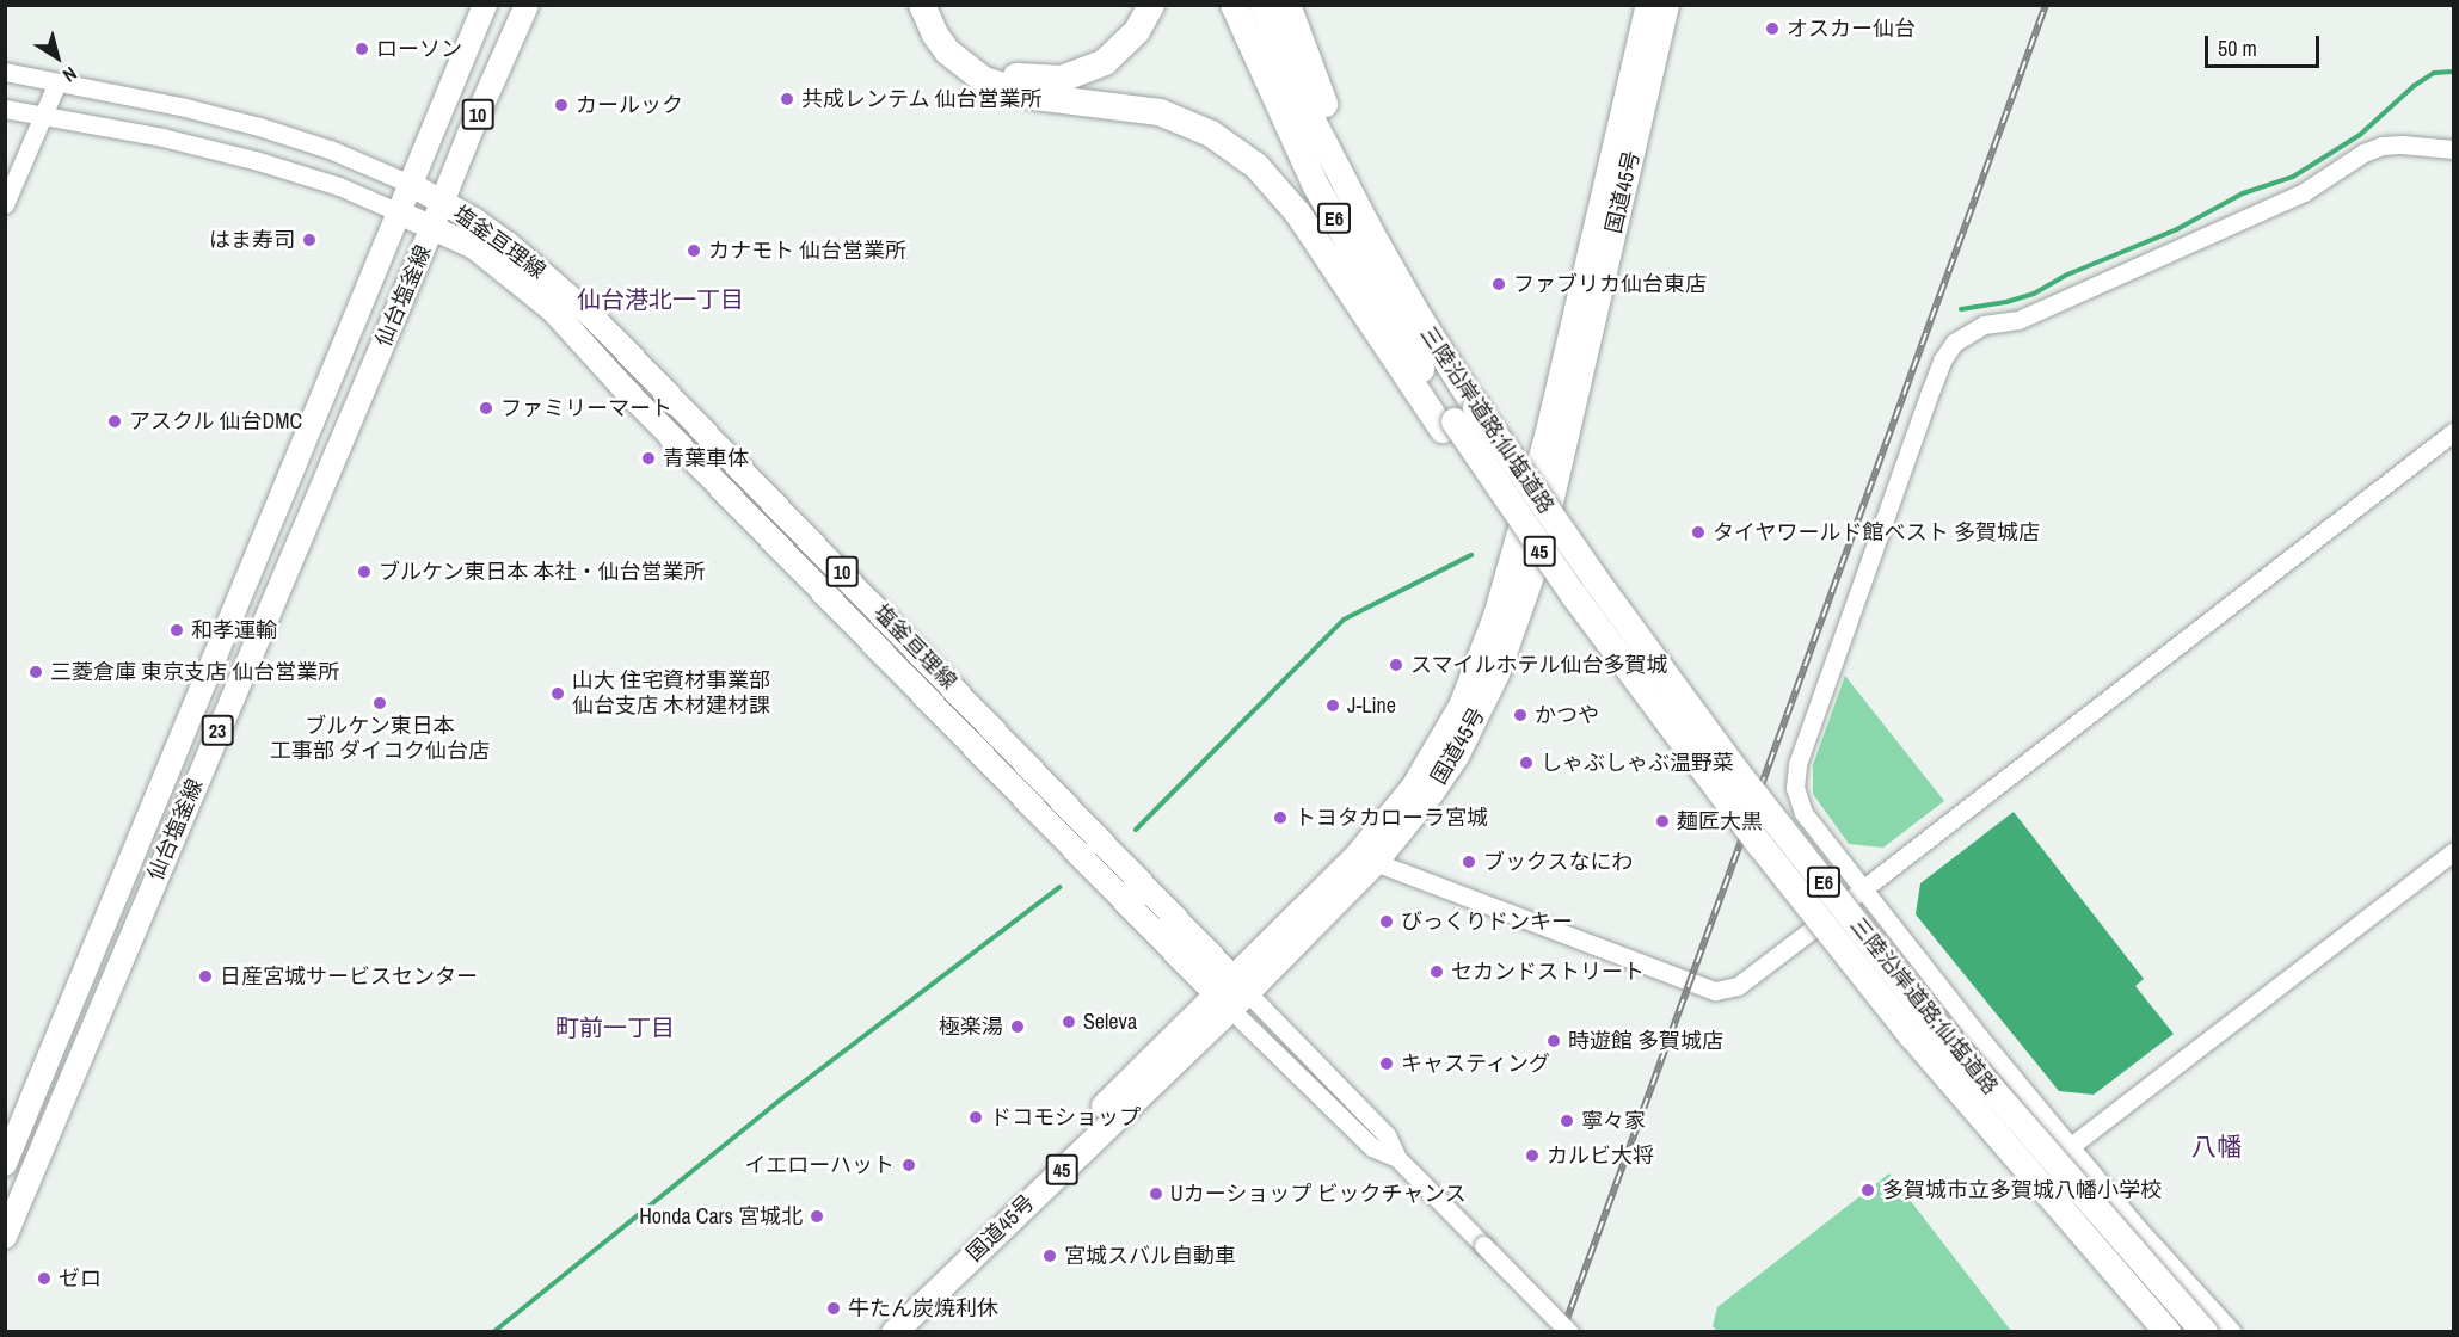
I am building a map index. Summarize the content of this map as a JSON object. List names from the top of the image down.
{
  "streets": {
    "highway": [
      "国道45号",
      "E6",
      "三陸沿岸道路;仙塩道路",
      "45"
    ],
    "main road": [
      "10",
      "塩釜亘理線",
      "仙台塩釜線",
      "23"
    ]
  },
  "crossings": [
    ["10", "塩釜亘理線"],
    ["10", "仙台塩釜線"],
    ["国道45号", "塩釜亘理線"],
    ["塩釜亘理線", "仙台塩釜線"]
  ],
  "districts": ["仙台港北一丁目", "町前一丁目", "八幡"],
  "places": [
    "オスカー仙台",
    "ローソン",
    "共成レンテム 仙台営業所",
    "カールック",
    "はま寿司",
    "カナモト 仙台営業所",
    "ファブリカ仙台東店",
    "ファミリーマート",
    "アスクル 仙台DMC",
    "青葉車体",
    "タイヤワールド館ベスト 多賀城店",
    "ブルケン東日本 本社・仙台営業所",
    "和孝運輸",
    "スマイルホテル仙台多賀城",
    "三菱倉庫 東京支店 仙台営業所",
    "山大 住宅資材事業部 仙台支店 木材建材課",
    "ブルケン東日本 工事部 ダイコク仙台店",
    "J-Line",
    "かつや",
    "しゃぶしゃぶ温野菜",
    "トヨタカローラ宮城",
    "麺匠大黒",
    "ブックスなにわ",
    "びっくりドンキー",
    "セカンドストリート",
    "日産宮城サービスセンター",
    "Seleva",
    "極楽湯",
    "時遊館 多賀城店",
    "キャスティング",
    "ドコモショップ",
    "寧々家",
    "カルビ大将",
    "イエローハット",
    "多賀城市立多賀城八幡小学校",
    "Uカーショップ ビックチャンス",
    "Honda Cars 宮城北",
    "宮城スバル自動車",
    "ゼロ",
    "牛たん炭焼利休"
  ],
  "scale_bar": "50 m",
  "north": "bottom right"
}
